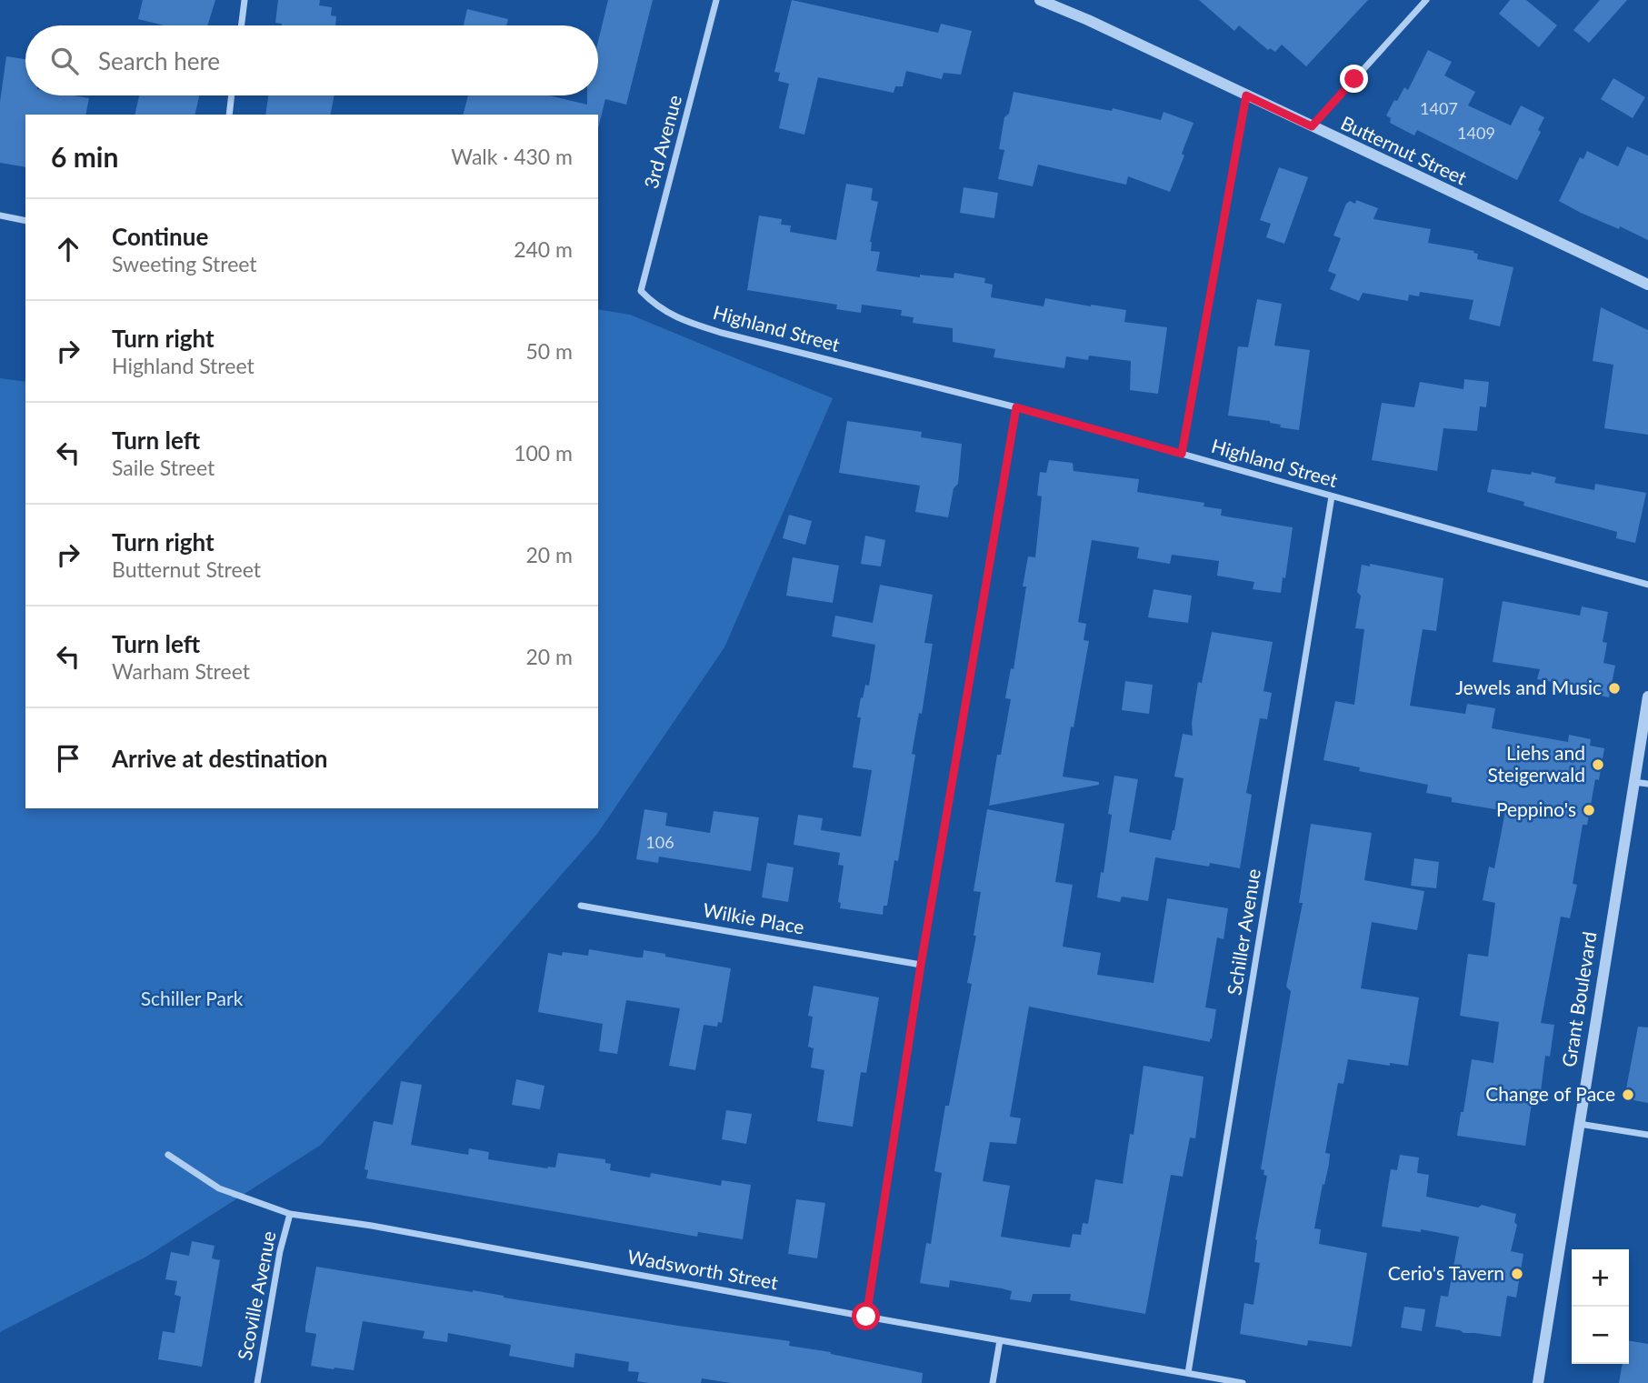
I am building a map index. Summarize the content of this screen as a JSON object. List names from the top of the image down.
{
  "streets": {
    "street": [
      "3rd Avenue",
      "Butternut Street",
      "Highland Street",
      "Wilkie Place",
      "Schiller Avenue",
      "Grant Boulevard",
      "Wadsworth Street",
      "Scoville Avenue"
    ]
  },
  "crossings": [
    ["3rd Avenue", "Highland Street"],
    ["Highland Street", "Schiller Avenue"],
    ["Schiller Avenue", "Wadsworth Street"],
    ["Wadsworth Street", "Scoville Avenue"]
  ],
  "parks": ["Schiller Park"],
  "places": [
    "Jewels and Music",
    "Liehs and Steigerwald",
    "Peppino's",
    "Change of Pace",
    "Cerio's Tavern"
  ],
  "house_numbers": ["1407", "1409", "106"],
  "page": {
    "search": "Search here",
    "heading": ["6 min", "Walk · 430 m"],
    "list": [
      ["Continue", "Sweeting Street", "240 m"],
      ["Turn right", "Highland Street", "50 m"],
      ["Turn left", "Saile Street", "100 m"],
      ["Turn right", "Butternut Street", "20 m"],
      ["Turn left", "Warham Street", "20 m"],
      "Arrive at destination"
    ],
    "map_buttons": ["+", "−"]
  }
}
